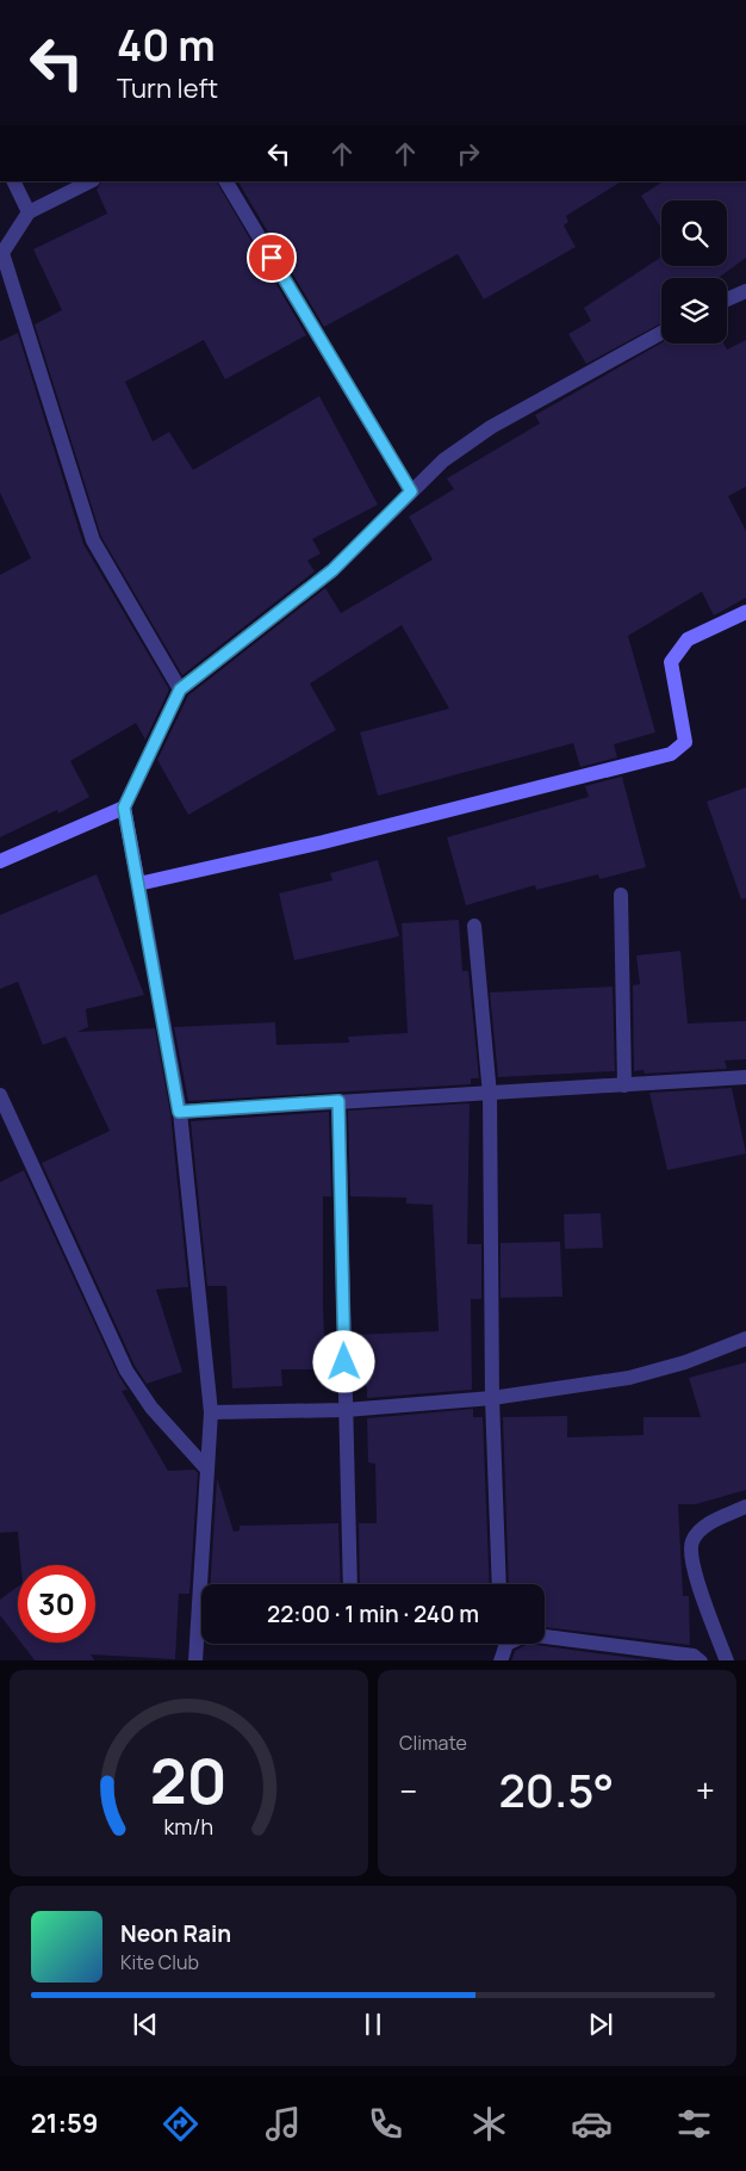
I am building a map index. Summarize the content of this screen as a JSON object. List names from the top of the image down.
{
  "page": {
    "turn": ["40 m", "Turn left"],
    "limit": "30",
    "trip": "22:00 · 1 min · 240 m",
    "tile": "Climate",
    "heat": ["−", "20.5°", "+"],
    "song": ["Neon Rain", "Kite Club"],
    "tabs": "21:59",
    "gauge": ["20", "km/h"]
  }
}
